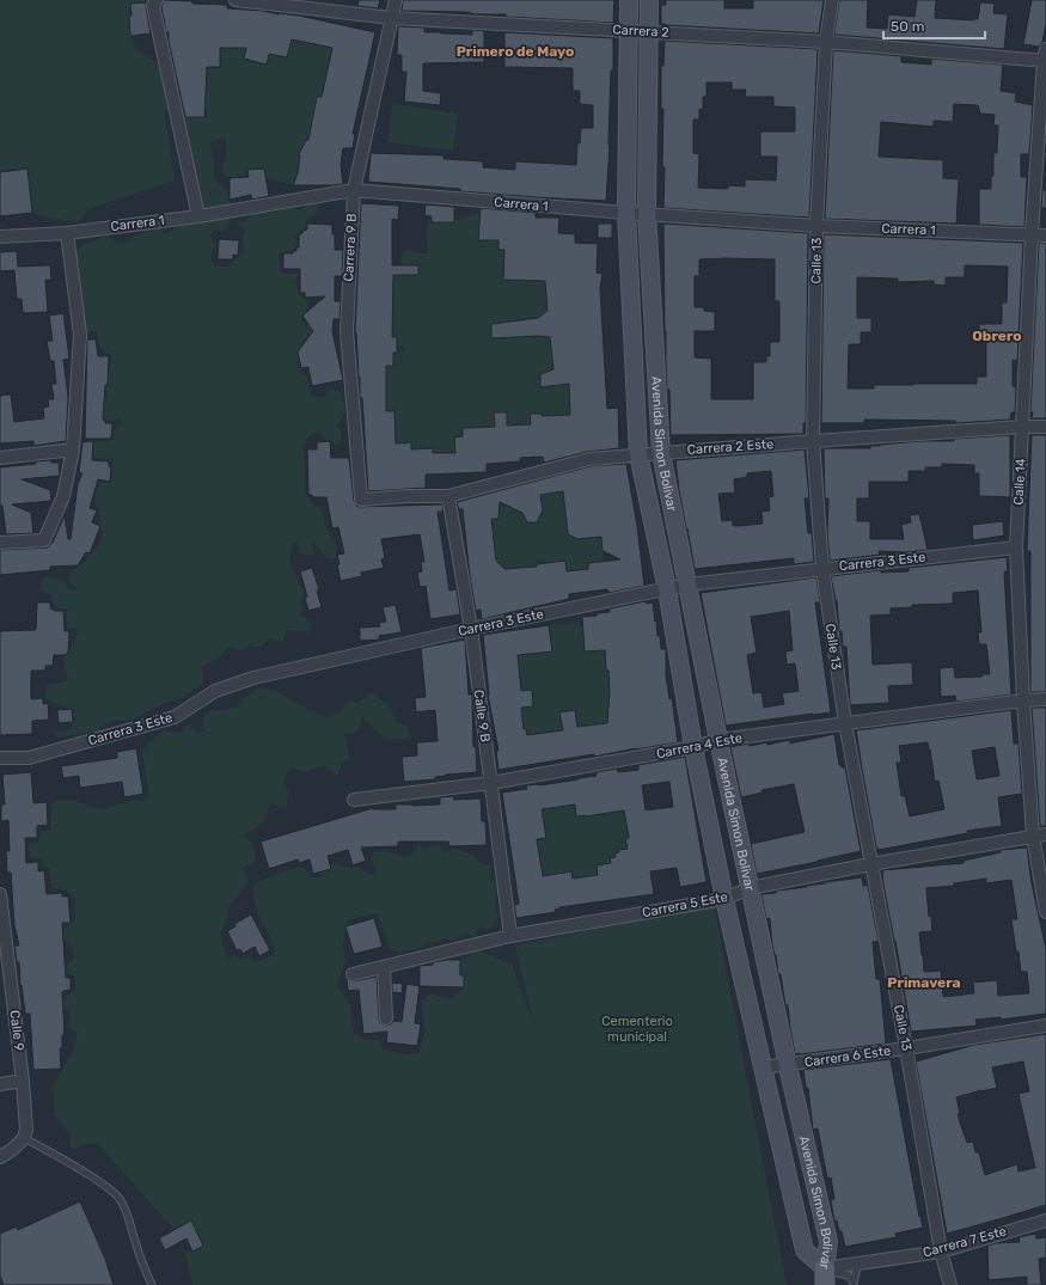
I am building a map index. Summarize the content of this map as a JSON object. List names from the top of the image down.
{
  "streets": {
    "main road": ["Avenida Simon Bolivar"],
    "street": [
      "Carrera 2",
      "Carrera 1",
      "Carrera 9 B",
      "Calle 13",
      "Carrera 2 Este",
      "Calle 14",
      "Carrera 3 Este",
      "Calle 9 B",
      "Carrera 4 Este",
      "Carrera 5 Este",
      "Calle 9",
      "Carrera 6 Este",
      "Carrera 7 Este"
    ]
  },
  "crossings": [
    ["Carrera 2", "Carrera 9 B"],
    ["Carrera 2", "Calle 13"],
    ["Carrera 2", "Avenida Simon Bolivar"],
    ["Carrera 2", "Calle 14"],
    ["Carrera 1", "Carrera 9 B"],
    ["Carrera 1", "Calle 13"],
    ["Carrera 1", "Avenida Simon Bolivar"],
    ["Carrera 1", "Calle 14"],
    ["Carrera 9 B", "Carrera 2 Este"],
    ["Calle 13", "Carrera 2 Este"],
    ["Calle 13", "Carrera 3 Este"],
    ["Calle 13", "Carrera 4 Este"],
    ["Calle 13", "Carrera 5 Este"],
    ["Calle 13", "Carrera 6 Este"],
    ["Calle 13", "Carrera 7 Este"],
    ["Avenida Simon Bolivar", "Carrera 2 Este"],
    ["Avenida Simon Bolivar", "Carrera 3 Este"],
    ["Avenida Simon Bolivar", "Carrera 4 Este"],
    ["Avenida Simon Bolivar", "Carrera 5 Este"],
    ["Avenida Simon Bolivar", "Carrera 6 Este"],
    ["Avenida Simon Bolivar", "Carrera 7 Este"],
    ["Carrera 2 Este", "Calle 14"],
    ["Carrera 2 Este", "Calle 9 B"],
    ["Calle 14", "Carrera 3 Este"],
    ["Calle 14", "Carrera 4 Este"],
    ["Calle 14", "Carrera 5 Este"],
    ["Carrera 3 Este", "Calle 9 B"],
    ["Calle 9 B", "Carrera 4 Este"],
    ["Calle 9 B", "Carrera 5 Este"]
  ],
  "districts": ["Primero de Mayo", "Obrero", "Primavera"],
  "parks": ["Cementerio municipal"],
  "scale_bar": "50 m"
}
